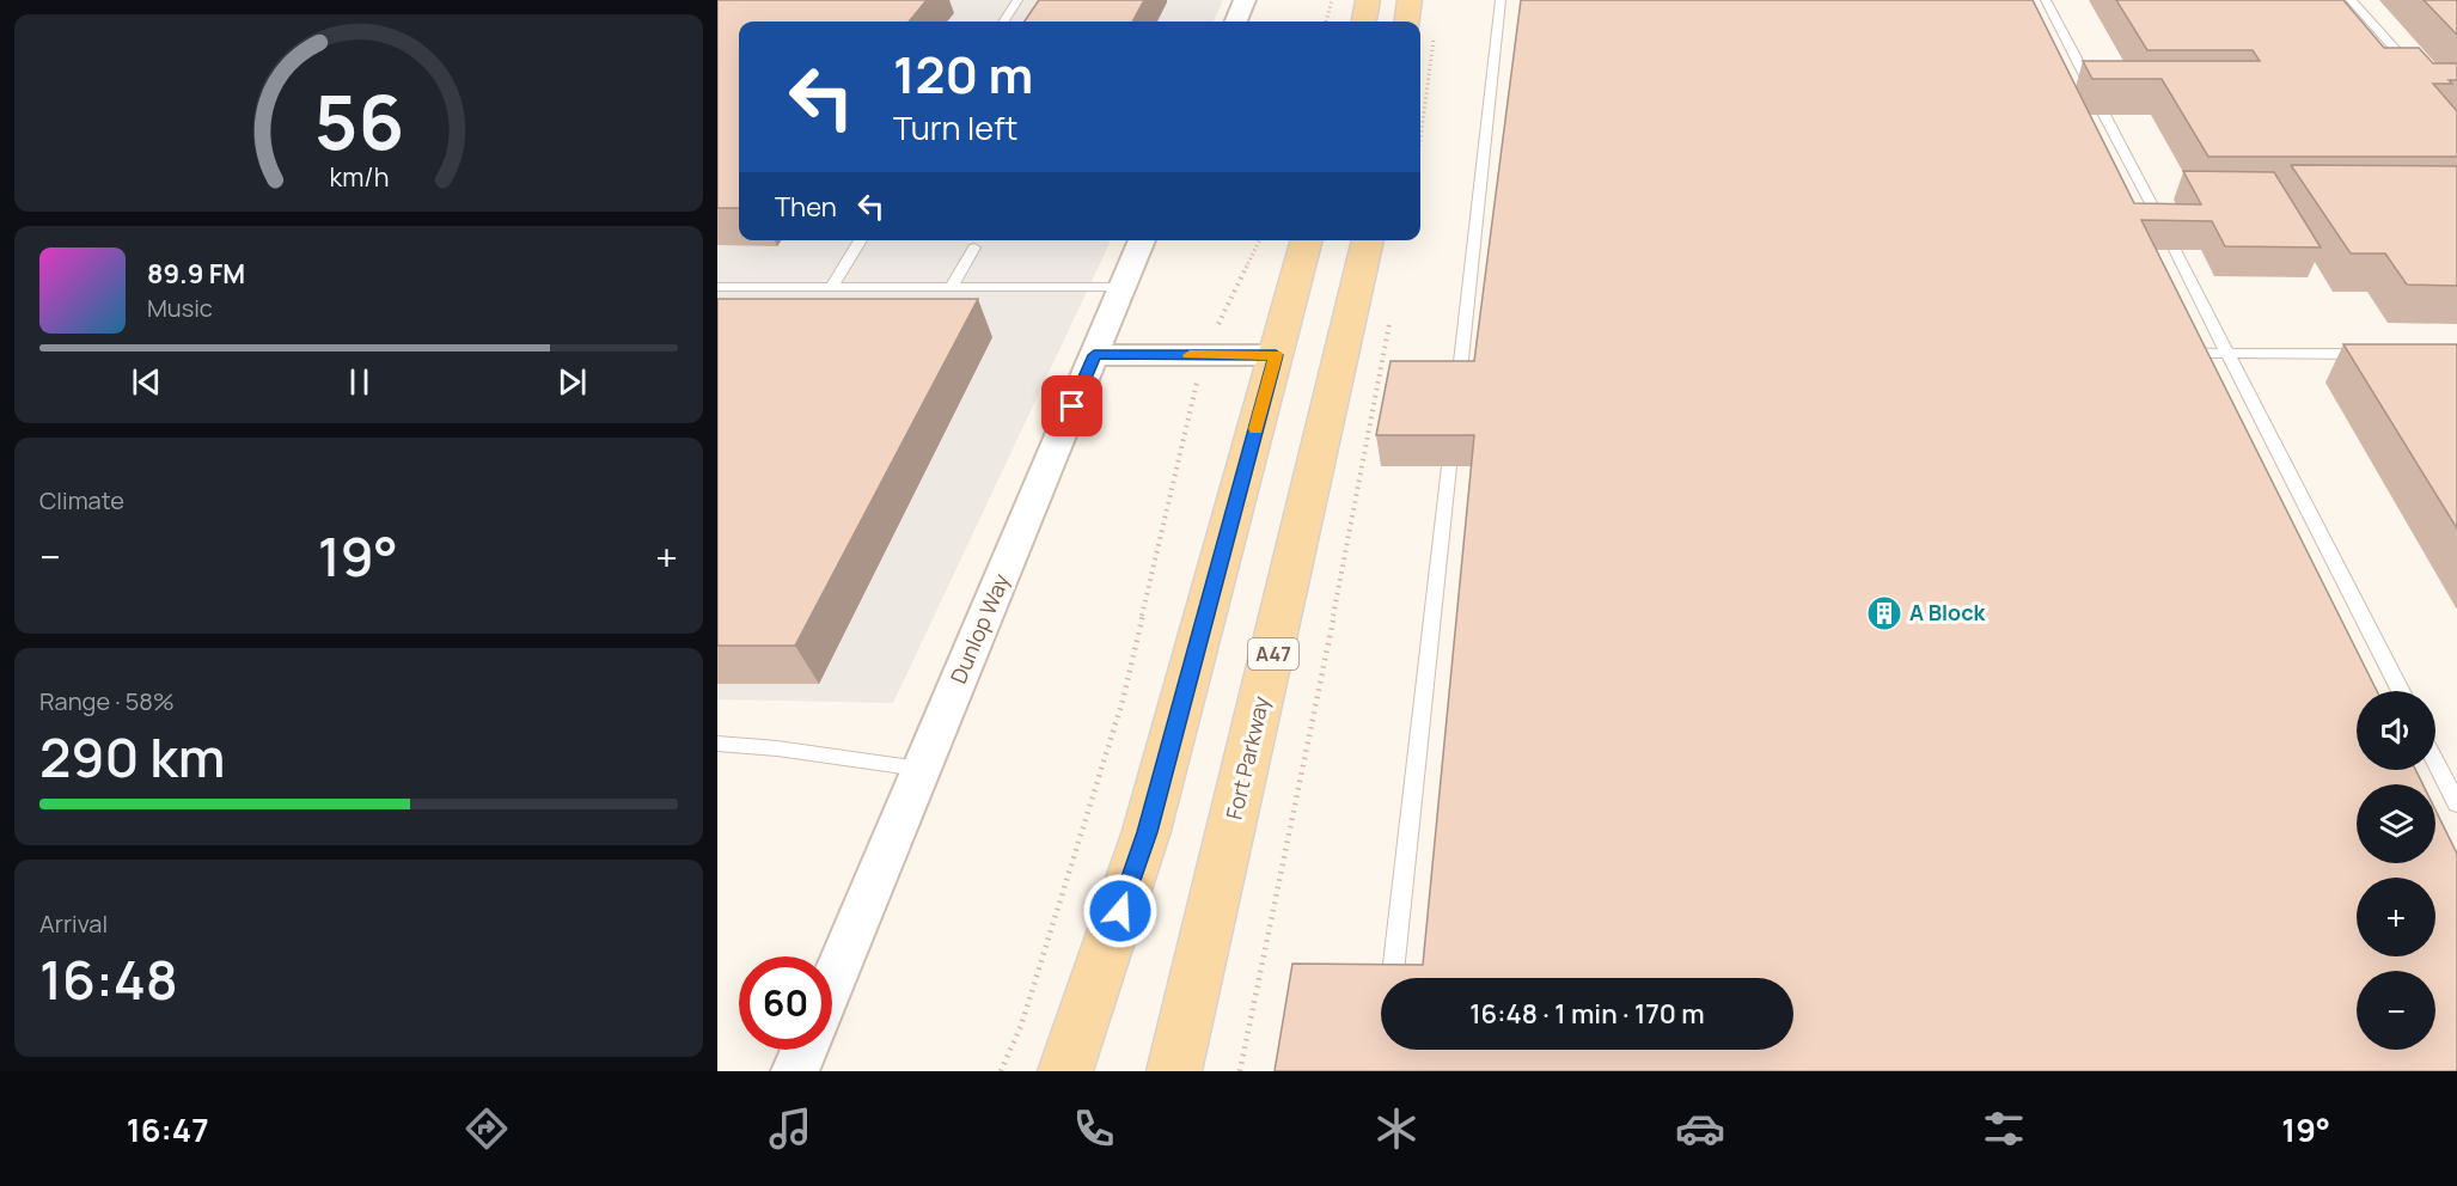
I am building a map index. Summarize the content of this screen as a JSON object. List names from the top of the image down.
{
  "streets": {
    "main road": ["A47", "Fort Parkway"],
    "street": ["Dunlop Way"]
  },
  "places": {
    "building": ["A Block"]
  },
  "page": {
    "turn": ["120 m", "Turn left"],
    "then": "Then",
    "song": ["89.9 FM", "Music"],
    "tile": [
      "Climate",
      ["Range · 58%", "290 km"],
      ["Arrival", "16:48"]
    ],
    "heat": ["−", "19°", "+"],
    "map_buttons": ["+", "−"],
    "limit": "60",
    "trip": "16:48 · 1 min · 170 m",
    "tabs": ["16:47", "19°"],
    "gauge": ["56", "km/h"]
  }
}
